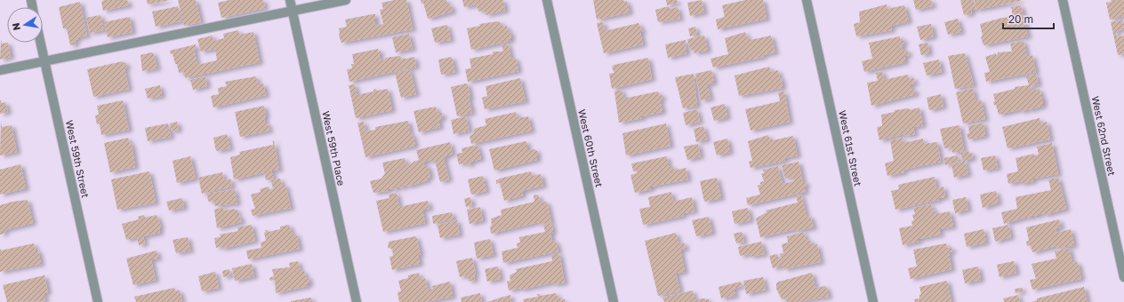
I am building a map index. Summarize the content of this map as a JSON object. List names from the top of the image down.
{
  "streets": {
    "street": [
      "West 62nd Street",
      "West 59th Place",
      "West 60th Street",
      "West 61st Street",
      "West 59th Street"
    ]
  },
  "scale_bar": "20 m",
  "north": "left"
}
